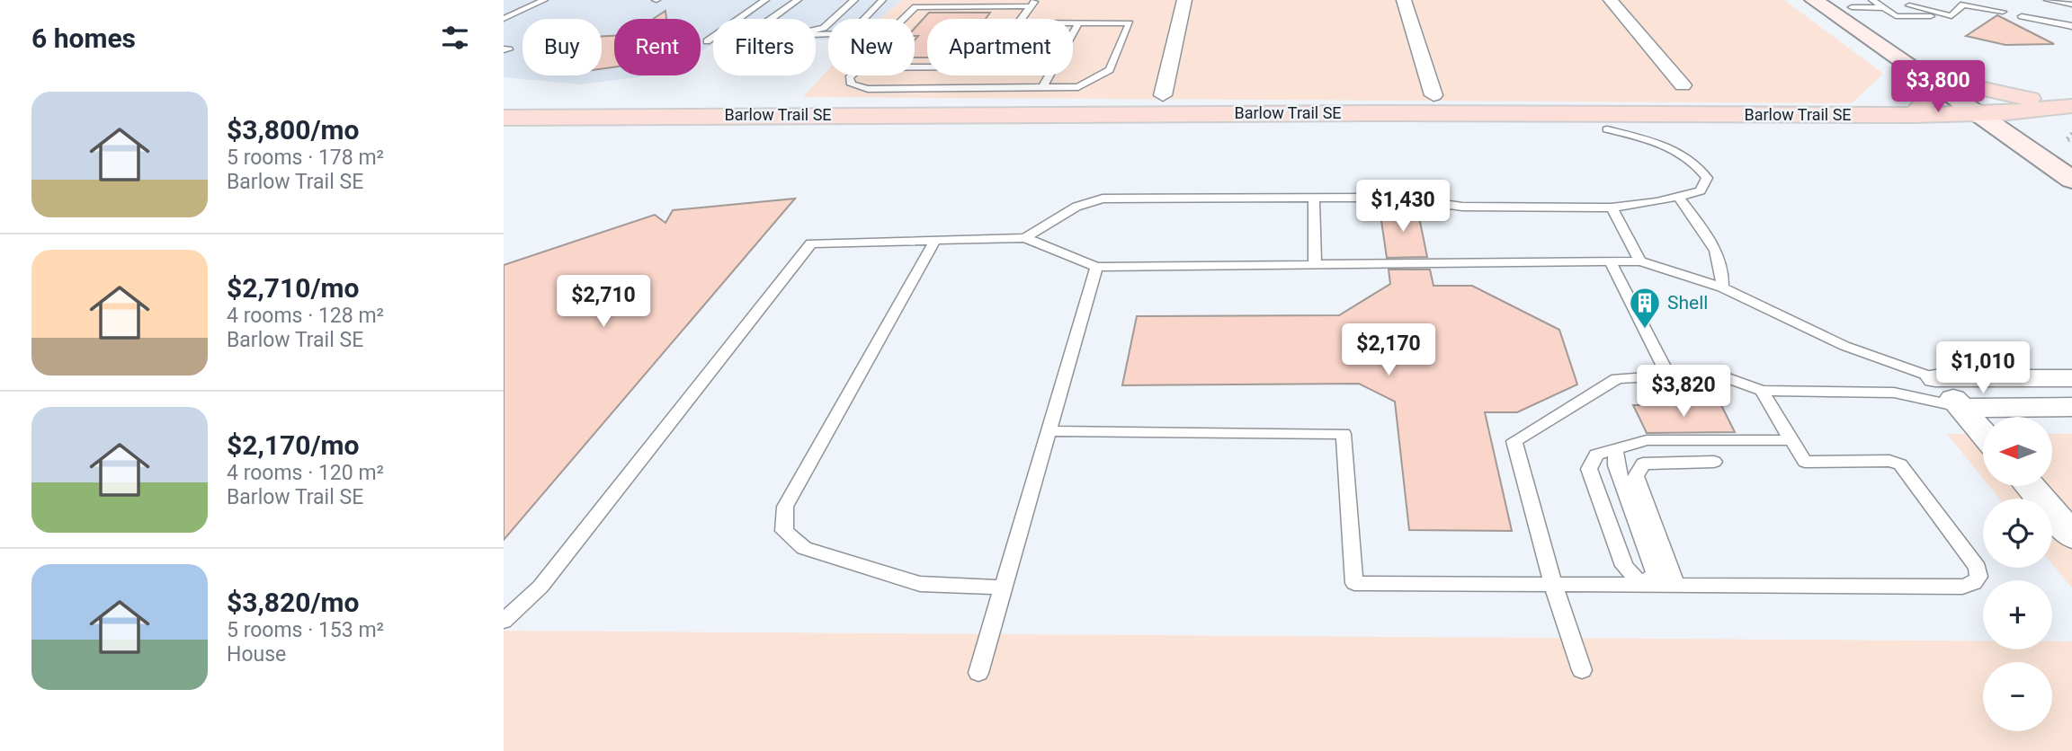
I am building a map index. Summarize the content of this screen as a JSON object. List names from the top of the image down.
{
  "streets": {
    "main road": ["Barlow Trail SE"]
  },
  "places": {
    "building": ["Shell"]
  },
  "north": "left",
  "page": {
    "heading": "6 homes",
    "chip": [
      "Buy",
      "Rent",
      "Filters",
      "New",
      "Apartment"
    ],
    "price": [
      "$3,800",
      "$1,430",
      "$2,710",
      "$2,170",
      "$1,010",
      "$3,820"
    ],
    "list": [
      {
        "name": "$3,800/mo",
        "note": "5 rooms · 178 m² · Barlow Trail SE"
      },
      {
        "name": "$2,710/mo",
        "note": "4 rooms · 128 m² · Barlow Trail SE"
      },
      {
        "name": "$2,170/mo",
        "note": "4 rooms · 120 m² · Barlow Trail SE"
      },
      {
        "name": "$3,820/mo",
        "note": "5 rooms · 153 m² · House"
      }
    ],
    "map_buttons": ["+", "−"]
  }
}
